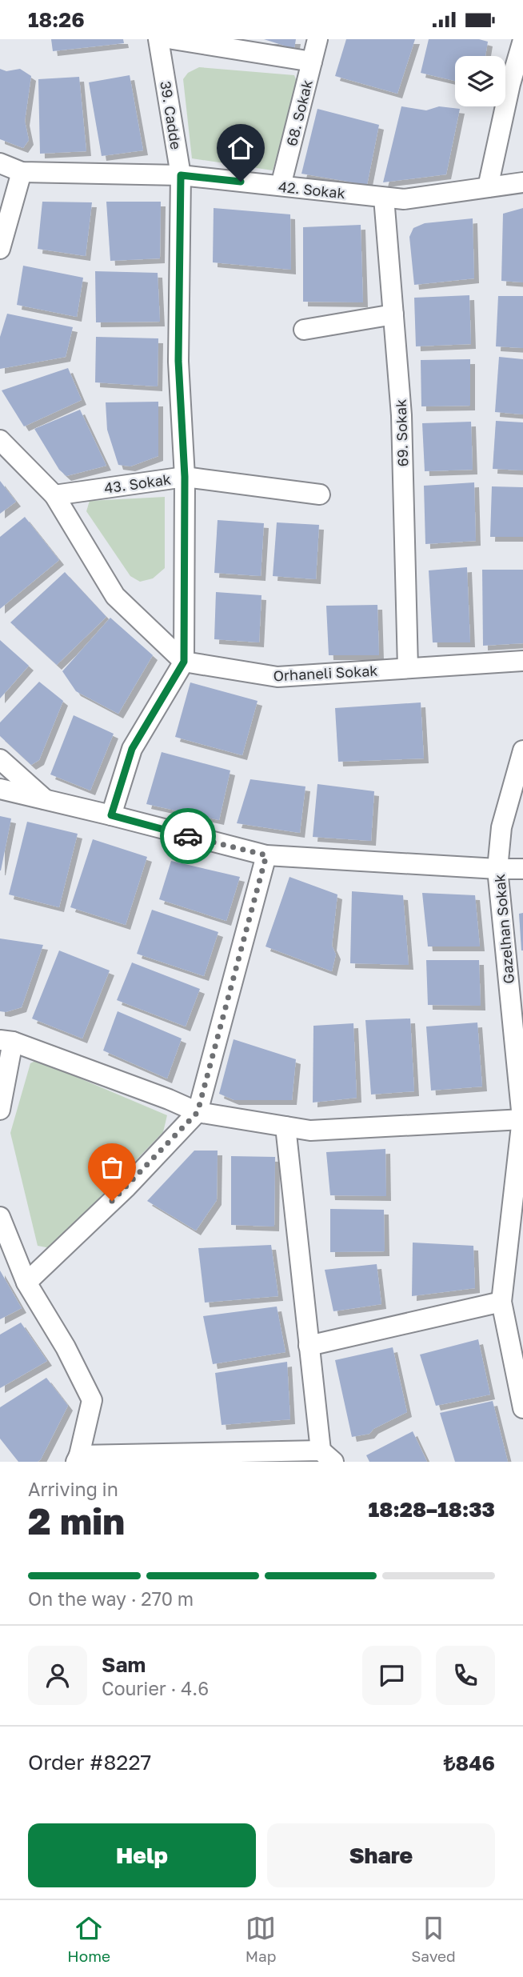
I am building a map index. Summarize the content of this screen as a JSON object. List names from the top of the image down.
{
  "streets": {
    "street": [
      "68. Sokak",
      "39. Cadde",
      "42. Sokak",
      "69. Sokak",
      "43. Sokak",
      "Orhaneli Sokak",
      "Gazelhan Sokak"
    ]
  },
  "crossings": [
    ["68. Sokak", "42. Sokak"],
    ["39. Cadde", "42. Sokak"],
    ["39. Cadde", "43. Sokak"],
    ["39. Cadde", "Orhaneli Sokak"],
    ["42. Sokak", "69. Sokak"],
    ["69. Sokak", "Orhaneli Sokak"]
  ],
  "page": {
    "status": "18:26",
    "heading": ["2 min", "Arriving in", "18:28–18:33"],
    "panel": [
      "Sam",
      "Courier · 4.6",
      "Order #8227",
      "₺846"
    ],
    "bar": "On the way · 270 m",
    "buttons": ["Help", "Share"],
    "tabs": ["Home", "Map", "Saved"]
  }
}
